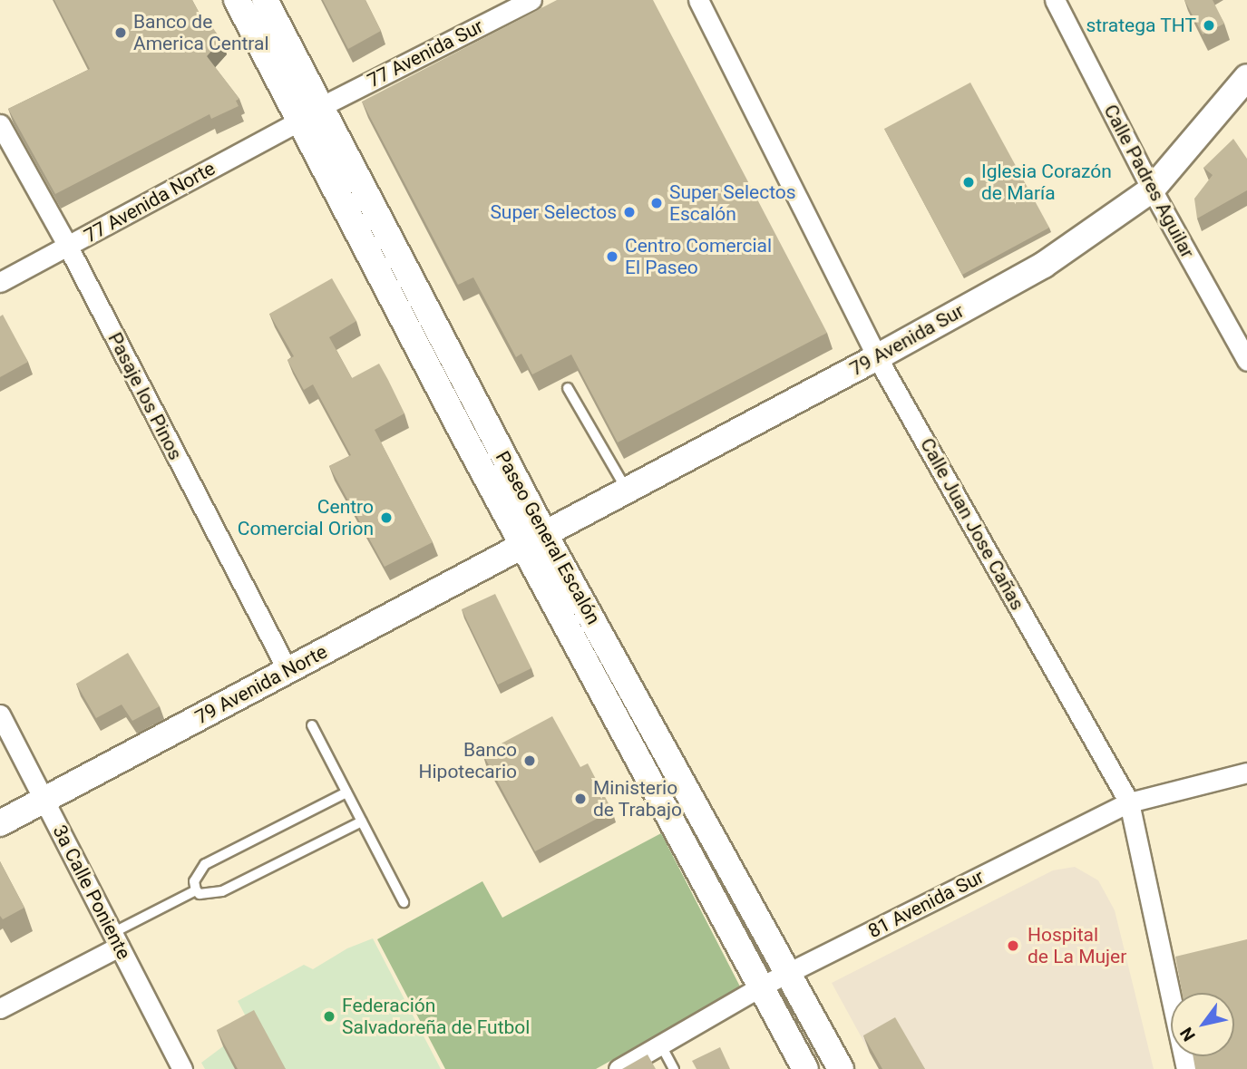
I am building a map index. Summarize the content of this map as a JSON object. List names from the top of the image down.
{
  "streets": {
    "main road": ["79 Avenida Sur", "Paseo General Escalón", "79 Avenida Norte"],
    "street": [
      "77 Avenida Sur",
      "Calle Padres Aguilar",
      "77 Avenida Norte",
      "Pasaje los Pinos",
      "Calle Juan Jose Cañas",
      "3a Calle Poniente",
      "81 Avenida Sur"
    ]
  },
  "crossings": [
    ["77 Avenida Sur", "77 Avenida Norte"],
    ["77 Avenida Sur", "Paseo General Escalón"],
    ["Calle Padres Aguilar", "79 Avenida Sur"],
    ["77 Avenida Norte", "Pasaje los Pinos"],
    ["77 Avenida Norte", "Paseo General Escalón"],
    ["79 Avenida Sur", "Calle Juan Jose Cañas"],
    ["79 Avenida Sur", "Paseo General Escalón"],
    ["79 Avenida Sur", "79 Avenida Norte"],
    ["Pasaje los Pinos", "79 Avenida Norte"],
    ["Calle Juan Jose Cañas", "81 Avenida Sur"],
    ["Paseo General Escalón", "79 Avenida Norte"],
    ["Paseo General Escalón", "81 Avenida Sur"],
    ["79 Avenida Norte", "3a Calle Poniente"]
  ],
  "places": [
    "stratega THT",
    "Banco de America Central",
    "Iglesia Corazón de María",
    "Super Selectos Escalón",
    "Super Selectos",
    "Centro Comercial El Paseo",
    "Centro Comercial Orion",
    "Banco Hipotecario",
    "Ministerio de Trabajo",
    "Hospital de La Mujer",
    "Federación Salvadoreña de Futbol"
  ],
  "north": "bottom left"
}
